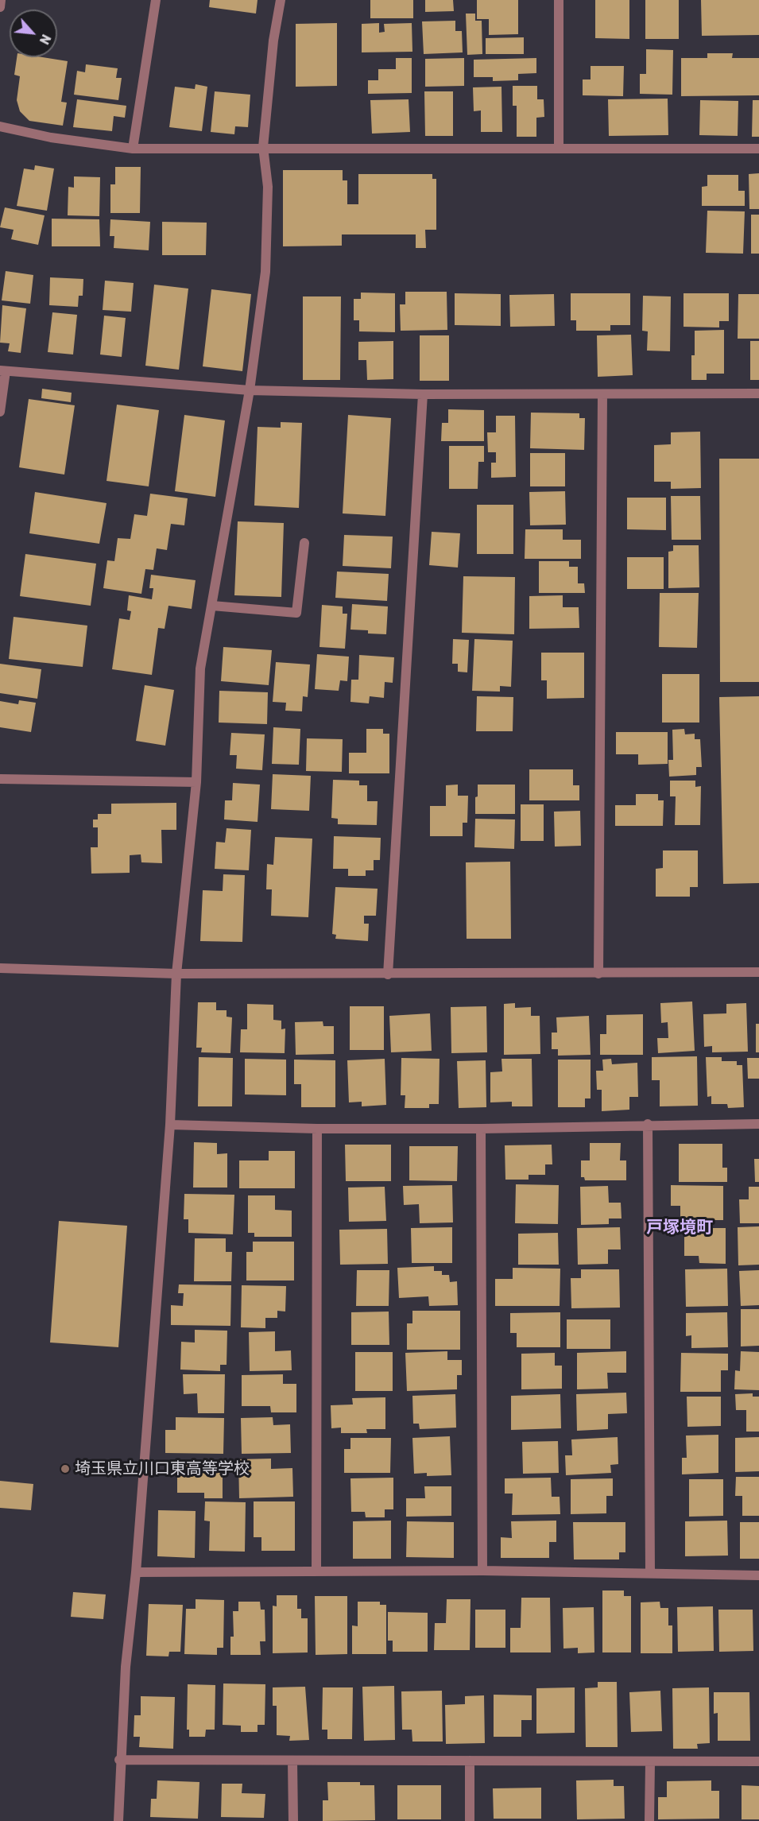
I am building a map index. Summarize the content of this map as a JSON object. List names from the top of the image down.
{
  "districts": ["戸塚境町"],
  "places": ["埼玉県立川口東高等学校"],
  "north": "bottom right"
}
